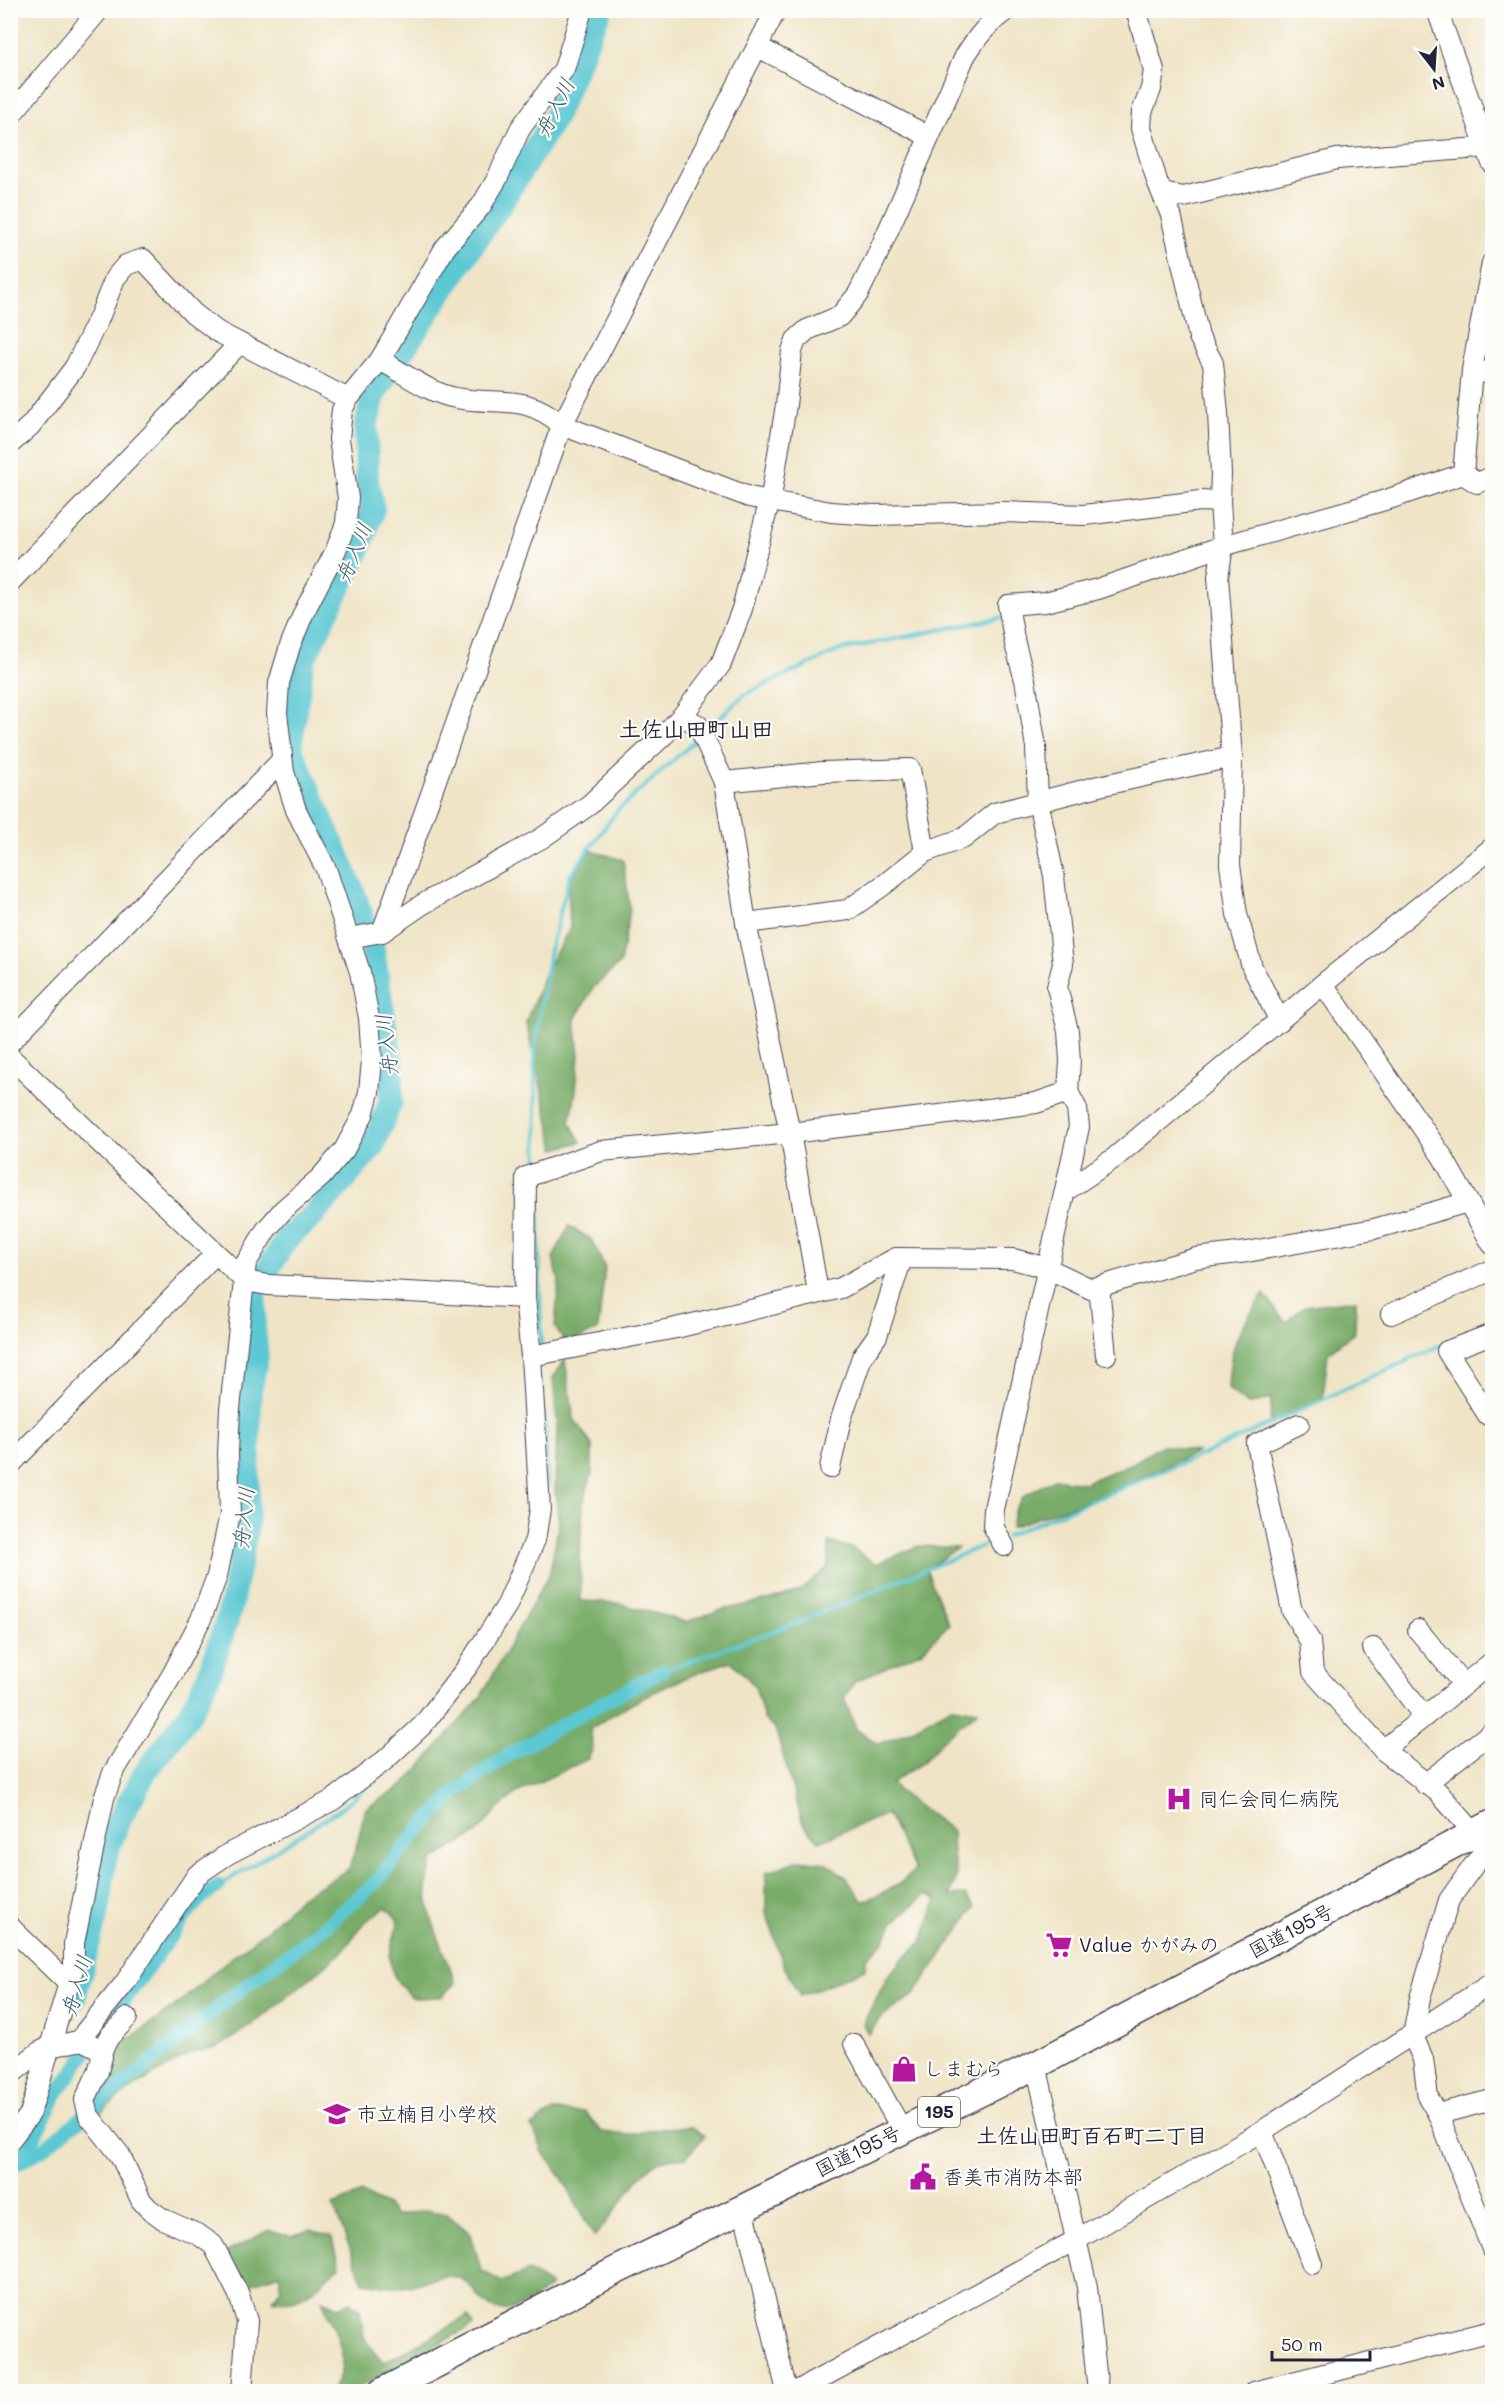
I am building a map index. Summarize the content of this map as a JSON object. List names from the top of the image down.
{
  "streets": {
    "highway": ["国道195号", "195"]
  },
  "districts": ["土佐山田町山田", "土佐山田町百石町二丁目"],
  "water": ["舟入川"],
  "places": {
    "hospital": ["同仁会同仁病院"],
    "supermarket": ["Value かがみの"],
    "shop": ["しまむら"],
    "school or university": ["市立楠目小学校"],
    "public building": ["香美市消防本部"]
  },
  "scale_bar": "50 m",
  "north": "bottom"
}
